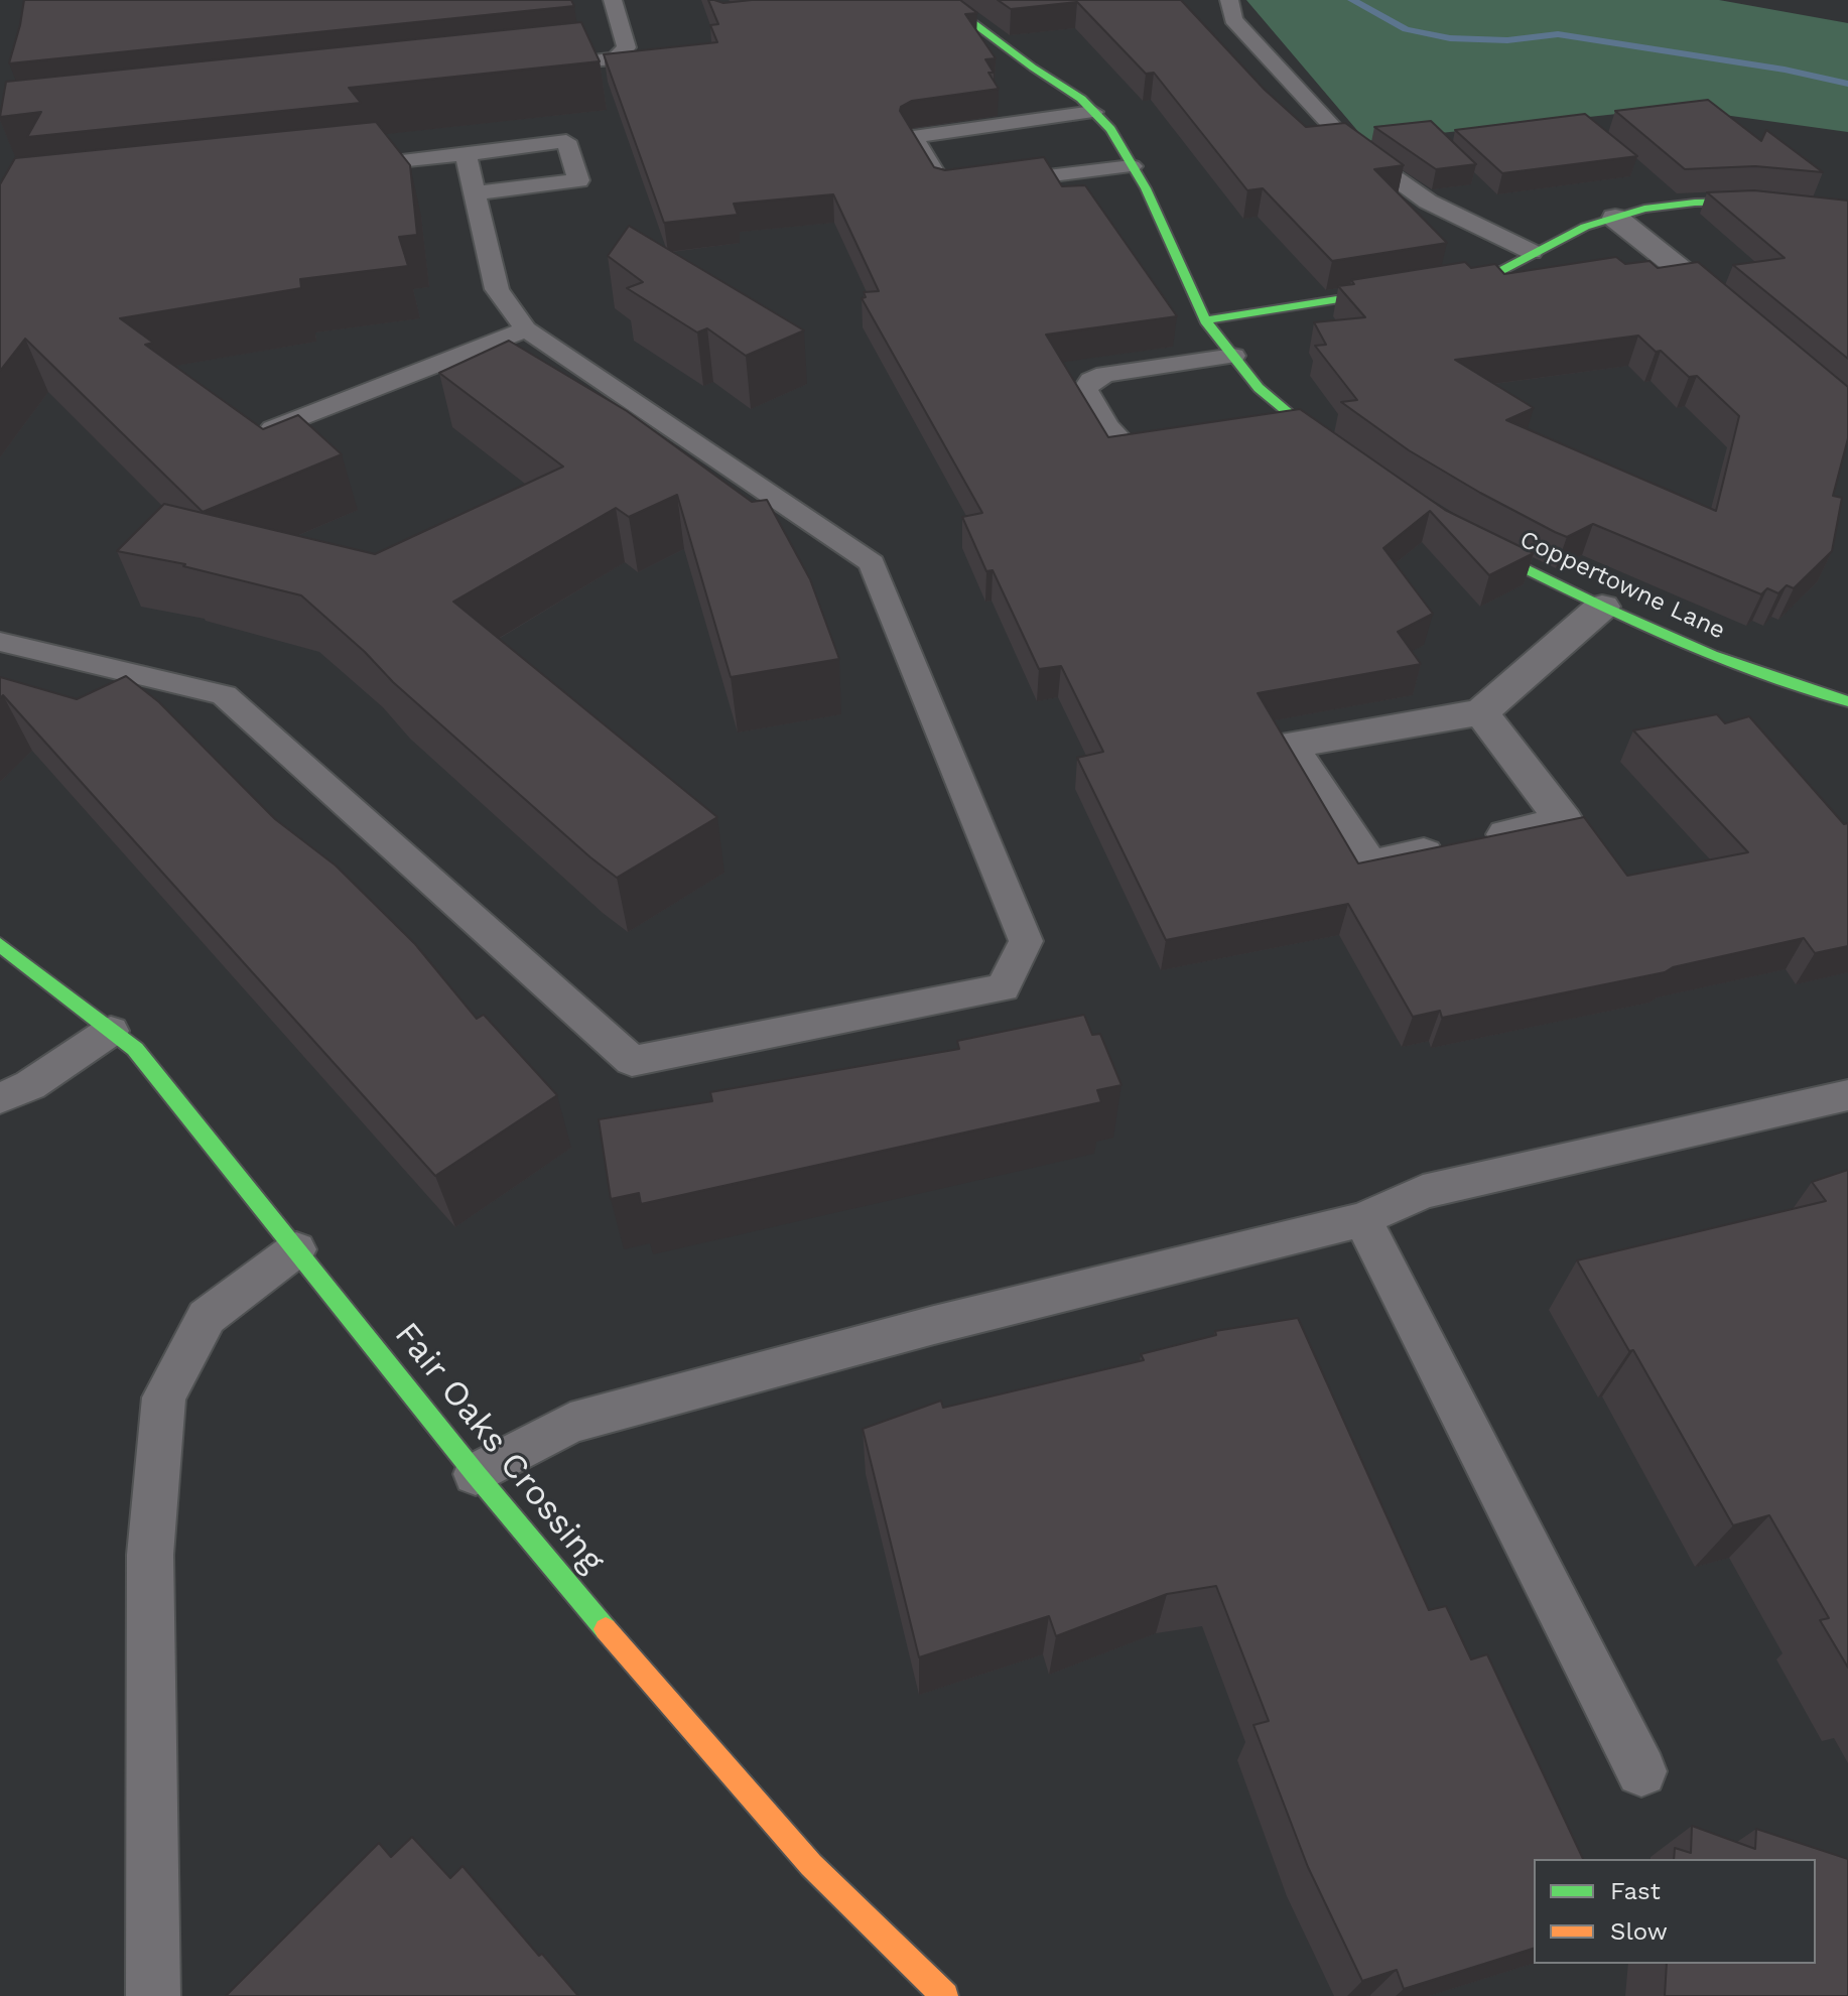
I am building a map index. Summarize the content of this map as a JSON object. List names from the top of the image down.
{
  "streets": {
    "street": ["Coppertowne Lane", "Fair Oaks Crossing"]
  },
  "legend": ["Fast", "Slow"]
}
